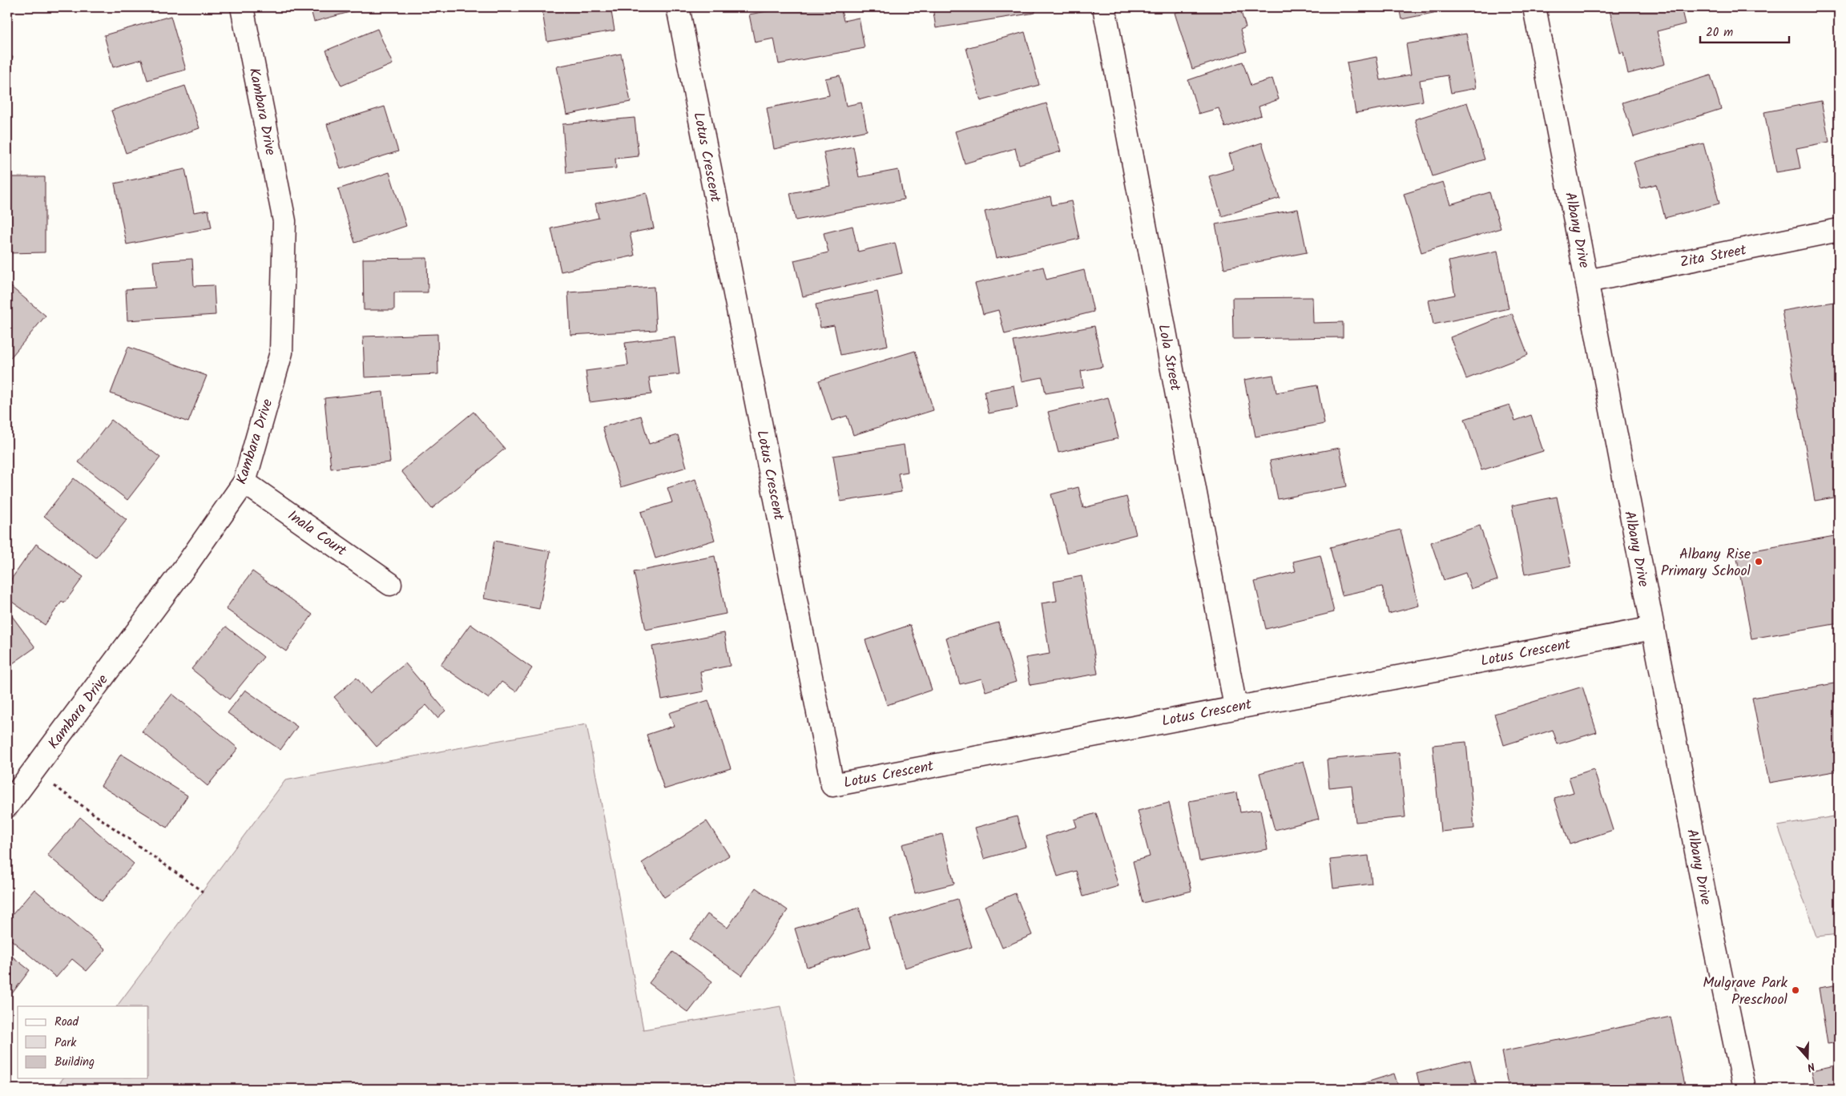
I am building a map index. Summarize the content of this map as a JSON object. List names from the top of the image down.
{
  "streets": {
    "street": [
      "Kambara Drive",
      "Lotus Crescent",
      "Albany Drive",
      "Zita Street",
      "Lola Street",
      "Inala Court"
    ]
  },
  "crossings": [
    ["Kambara Drive", "Inala Court"],
    ["Lotus Crescent", "Albany Drive"],
    ["Lotus Crescent", "Lola Street"],
    ["Albany Drive", "Zita Street"]
  ],
  "places": ["Albany Rise Primary School", "Mulgrave Park Preschool"],
  "legend": ["Road", "Park", "Building"],
  "scale_bar": "20 m",
  "north": "bottom"
}
